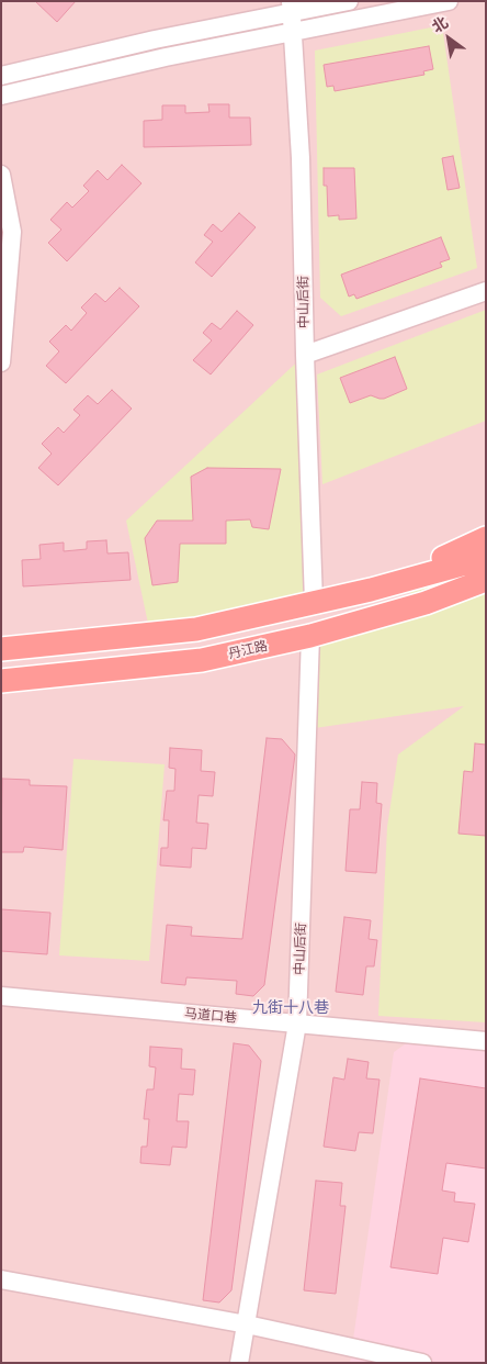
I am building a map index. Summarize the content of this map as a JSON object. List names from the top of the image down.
{
  "streets": {
    "main road": ["丹江路"],
    "street": ["中山后街", "马道口巷"]
  },
  "crossings": [
    ["中山后街", "丹江路"],
    ["中山后街", "马道口巷"]
  ],
  "districts": ["九街十八巷"],
  "north": "top left"
}
